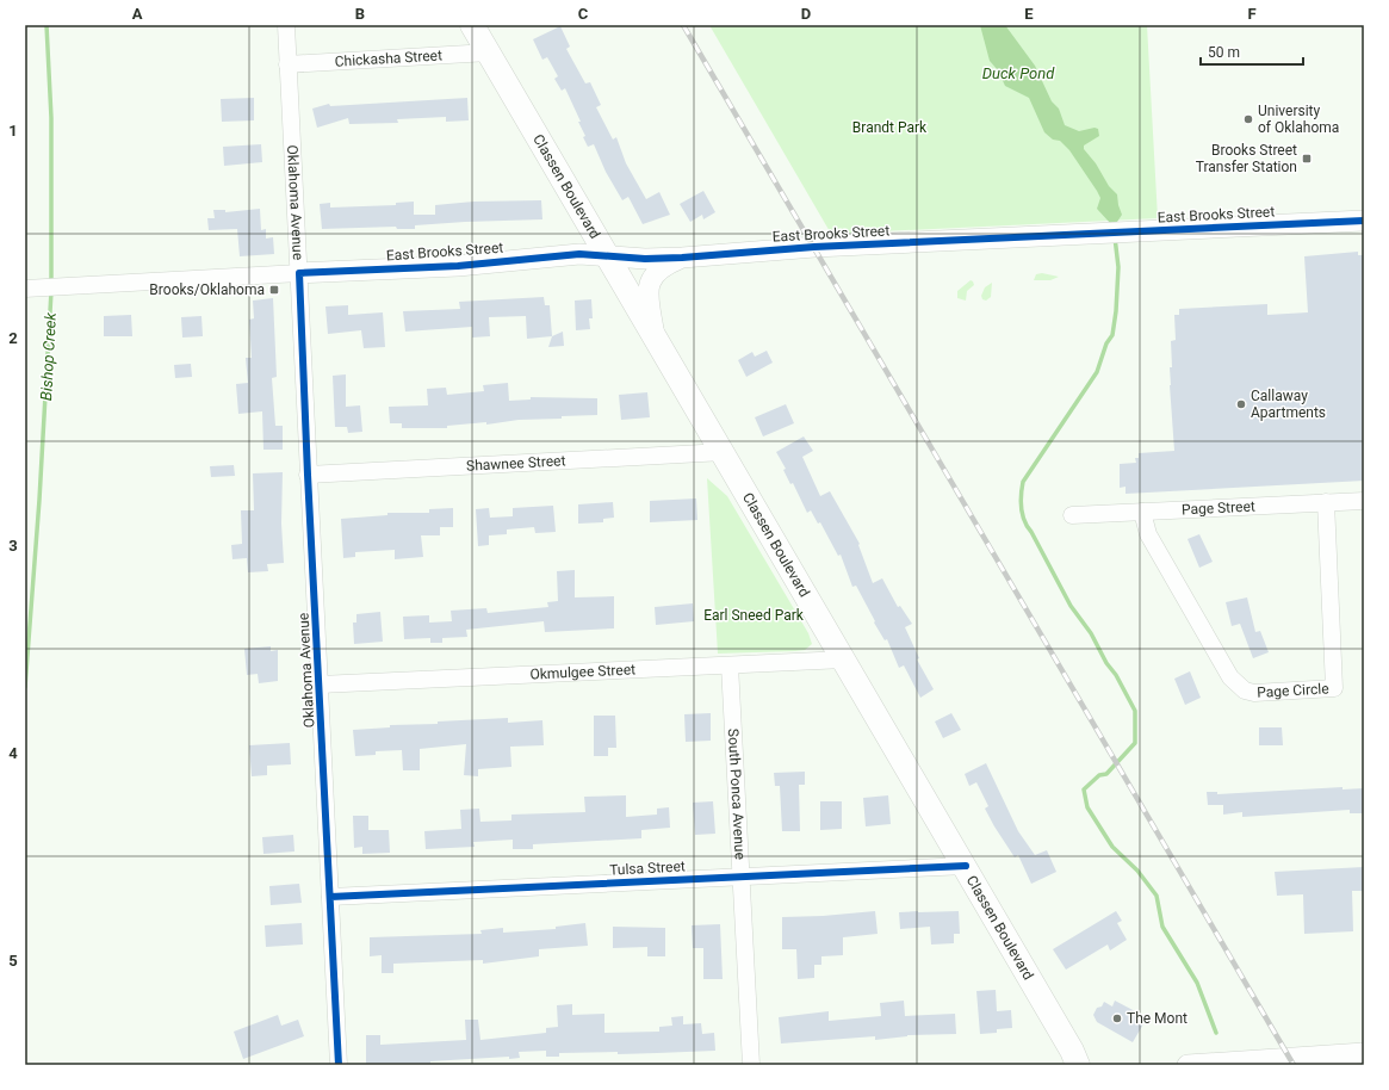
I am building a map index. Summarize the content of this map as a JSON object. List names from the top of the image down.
{
  "streets": {
    "main road": ["Classen Boulevard"],
    "street": [
      "Chickasha Street",
      "Oklahoma Avenue",
      "East Brooks Street",
      "Shawnee Street",
      "Page Street",
      "Okmulgee Street",
      "Page Circle",
      "South Ponca Avenue",
      "Tulsa Street"
    ]
  },
  "crossings": [
    ["Chickasha Street", "Classen Boulevard"],
    ["Chickasha Street", "Oklahoma Avenue"],
    ["Classen Boulevard", "East Brooks Street"],
    ["Classen Boulevard", "Shawnee Street"],
    ["Classen Boulevard", "Okmulgee Street"],
    ["Classen Boulevard", "Tulsa Street"],
    ["Oklahoma Avenue", "East Brooks Street"],
    ["Oklahoma Avenue", "Shawnee Street"],
    ["Oklahoma Avenue", "Okmulgee Street"],
    ["Oklahoma Avenue", "Tulsa Street"],
    ["Page Street", "Page Circle"],
    ["Okmulgee Street", "South Ponca Avenue"],
    ["South Ponca Avenue", "Tulsa Street"]
  ],
  "water": ["Duck Pond", "Bishop Creek"],
  "parks": ["Brandt Park", "Earl Sneed Park"],
  "places": {
    "other": ["University of Oklahoma", "Callaway Apartments", "The Mont"],
    "transit": ["Brooks Street Transfer Station", "Brooks/Oklahoma"]
  },
  "scale_bar": "50 m",
  "grid": {
    "columns": [
      "A",
      "B",
      "C",
      "D",
      "E",
      "F"
    ],
    "rows": [
      "1",
      "2",
      "3",
      "4",
      "5"
    ]
  }
}
